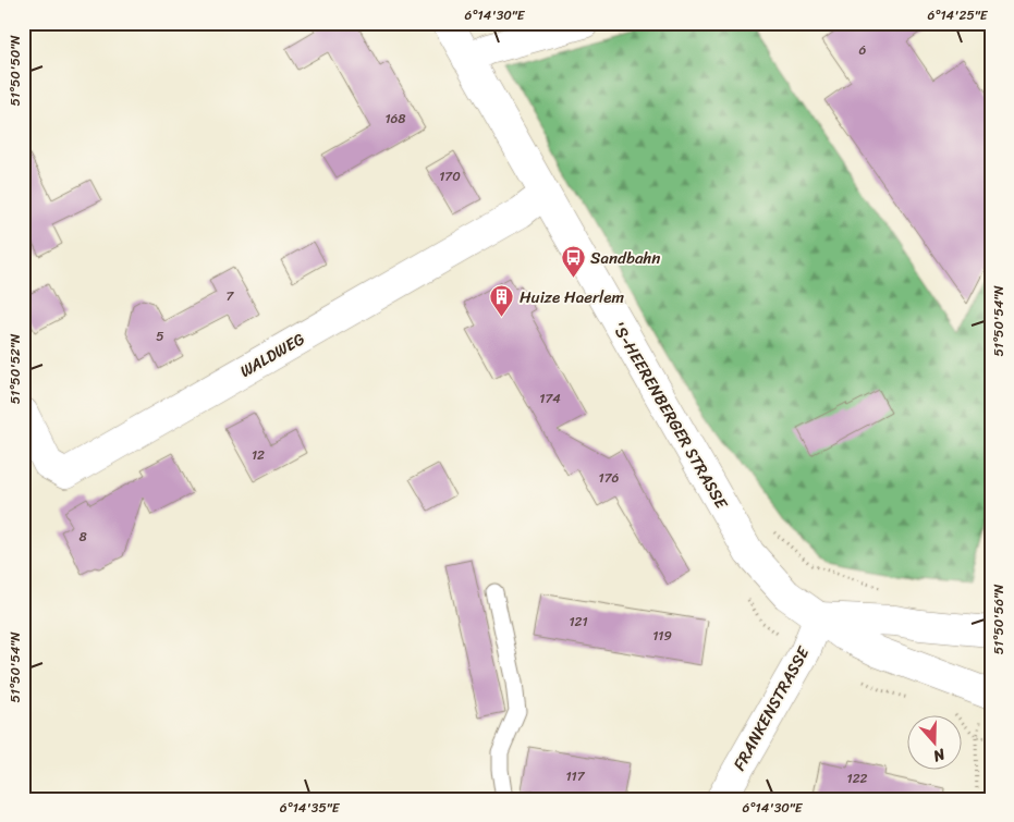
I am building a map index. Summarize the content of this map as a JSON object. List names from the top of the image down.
{
  "streets": {
    "street": ["WALDWEG", "'S-HEERENBERGER STRASSE", "FRANKENSTRASSE"]
  },
  "crossings": [
    ["WALDWEG", "'S-HEERENBERGER STRASSE"],
    ["'S-HEERENBERGER STRASSE", "FRANKENSTRASSE"]
  ],
  "places": {
    "bus stop": ["Sandbahn"],
    "building": ["Huize Haerlem"]
  },
  "house_numbers": [
    "6",
    "168",
    "170",
    "7",
    "5",
    "174",
    "12",
    "176",
    "8",
    "121",
    "119",
    "117",
    "122"
  ],
  "north": "bottom",
  "coordinates": [
    "6°14'30\"E",
    "6°14'25\"E",
    "51°50'50\"N",
    "51°50'54\"N",
    "51°50'52\"N",
    "51°50'56\"N",
    "6°14'35\"E"
  ]
}
